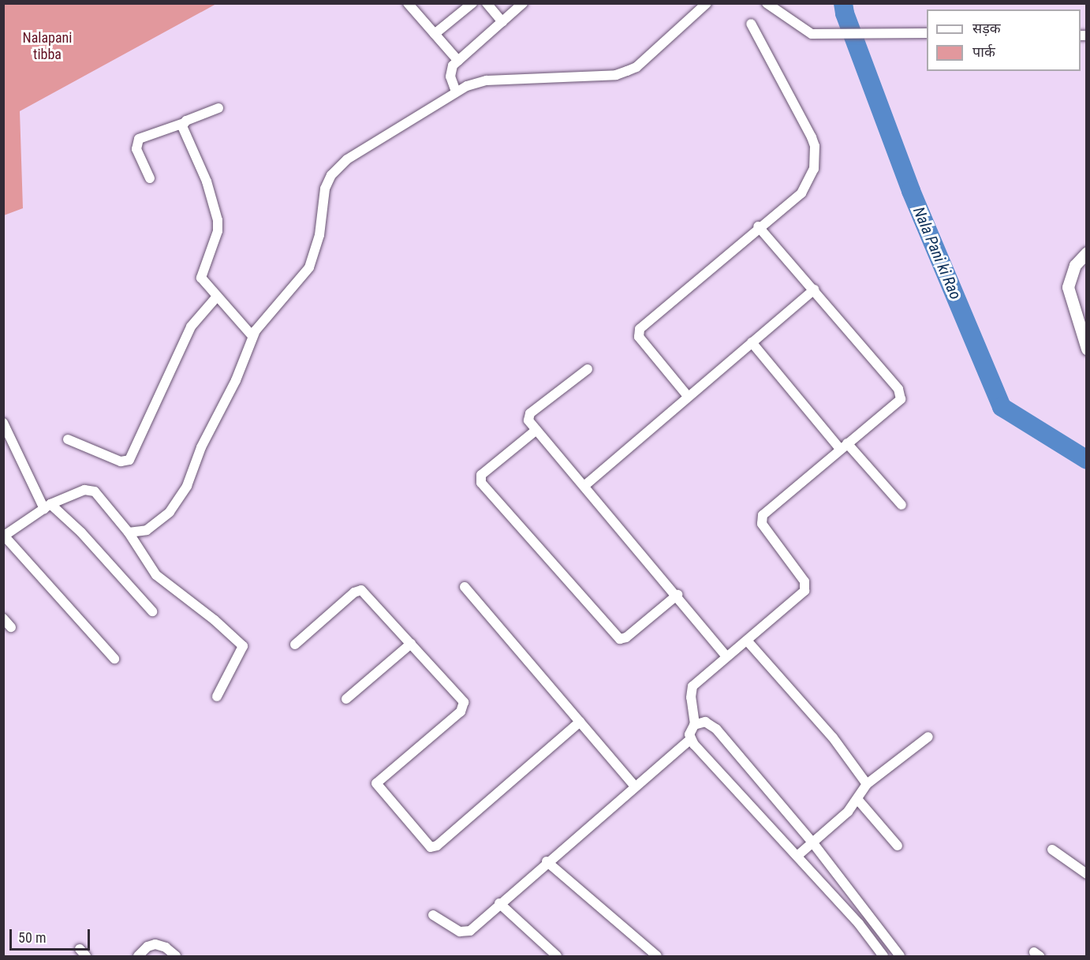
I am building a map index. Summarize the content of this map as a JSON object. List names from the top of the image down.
{
  "water": ["Nala Pani ki Rao"],
  "parks": ["Nalapani tibba"],
  "legend": ["सड़क", "पार्क"],
  "scale_bar": "50 m"
}
